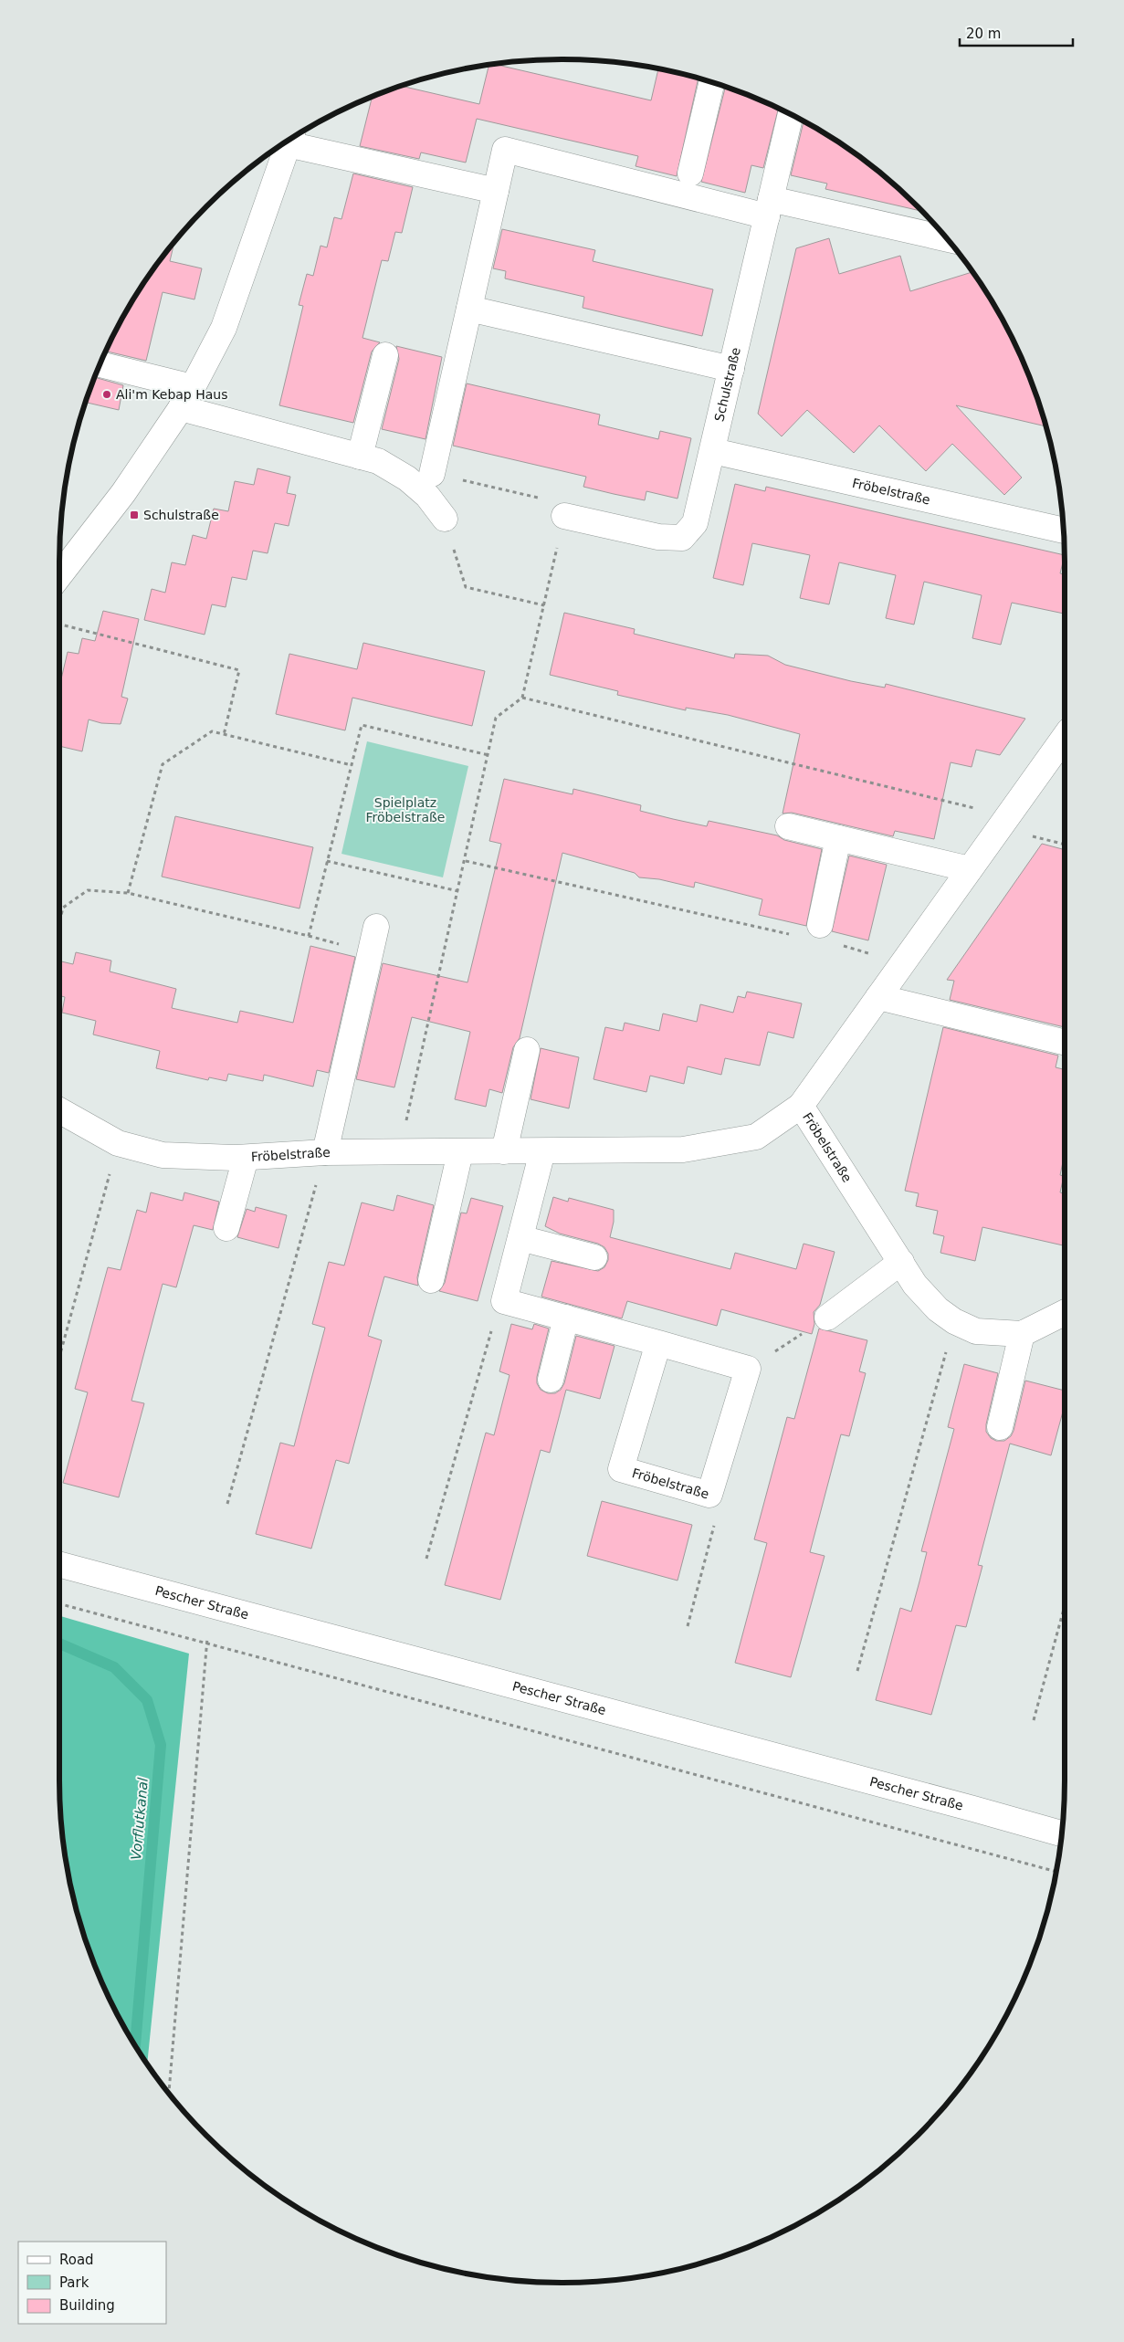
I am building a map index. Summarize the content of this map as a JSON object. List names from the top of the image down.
{
  "streets": {
    "street": ["Schulstraße", "Fröbelstraße", "Pescher Straße"]
  },
  "crossings": [
    ["Schulstraße", "Fröbelstraße"]
  ],
  "water": ["Vorflutkanal"],
  "parks": ["Spielplatz Fröbelstraße"],
  "places": {
    "other": ["Ali'm Kebap Haus"],
    "transit": ["Schulstraße"]
  },
  "legend": ["Road", "Park", "Building"],
  "scale_bar": "20 m"
}
